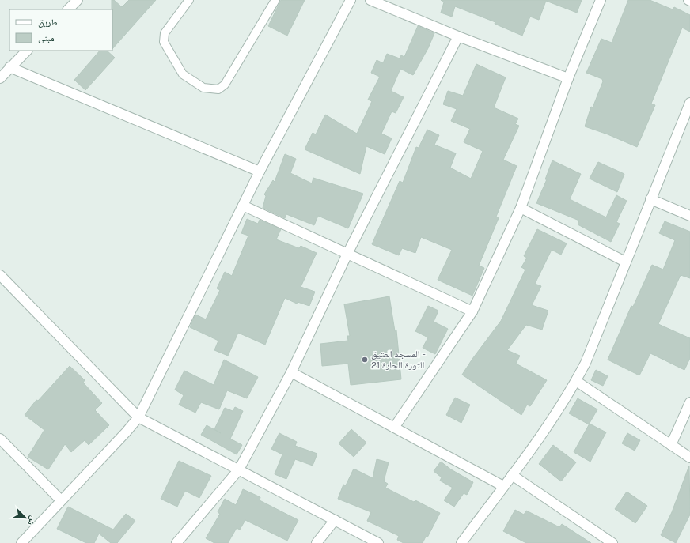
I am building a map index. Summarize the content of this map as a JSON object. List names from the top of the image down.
{
  "places": ["المسجد العتيق - الثورة الحارة 21"],
  "legend": ["طريق", "مبنى"],
  "north": "bottom right"
}
